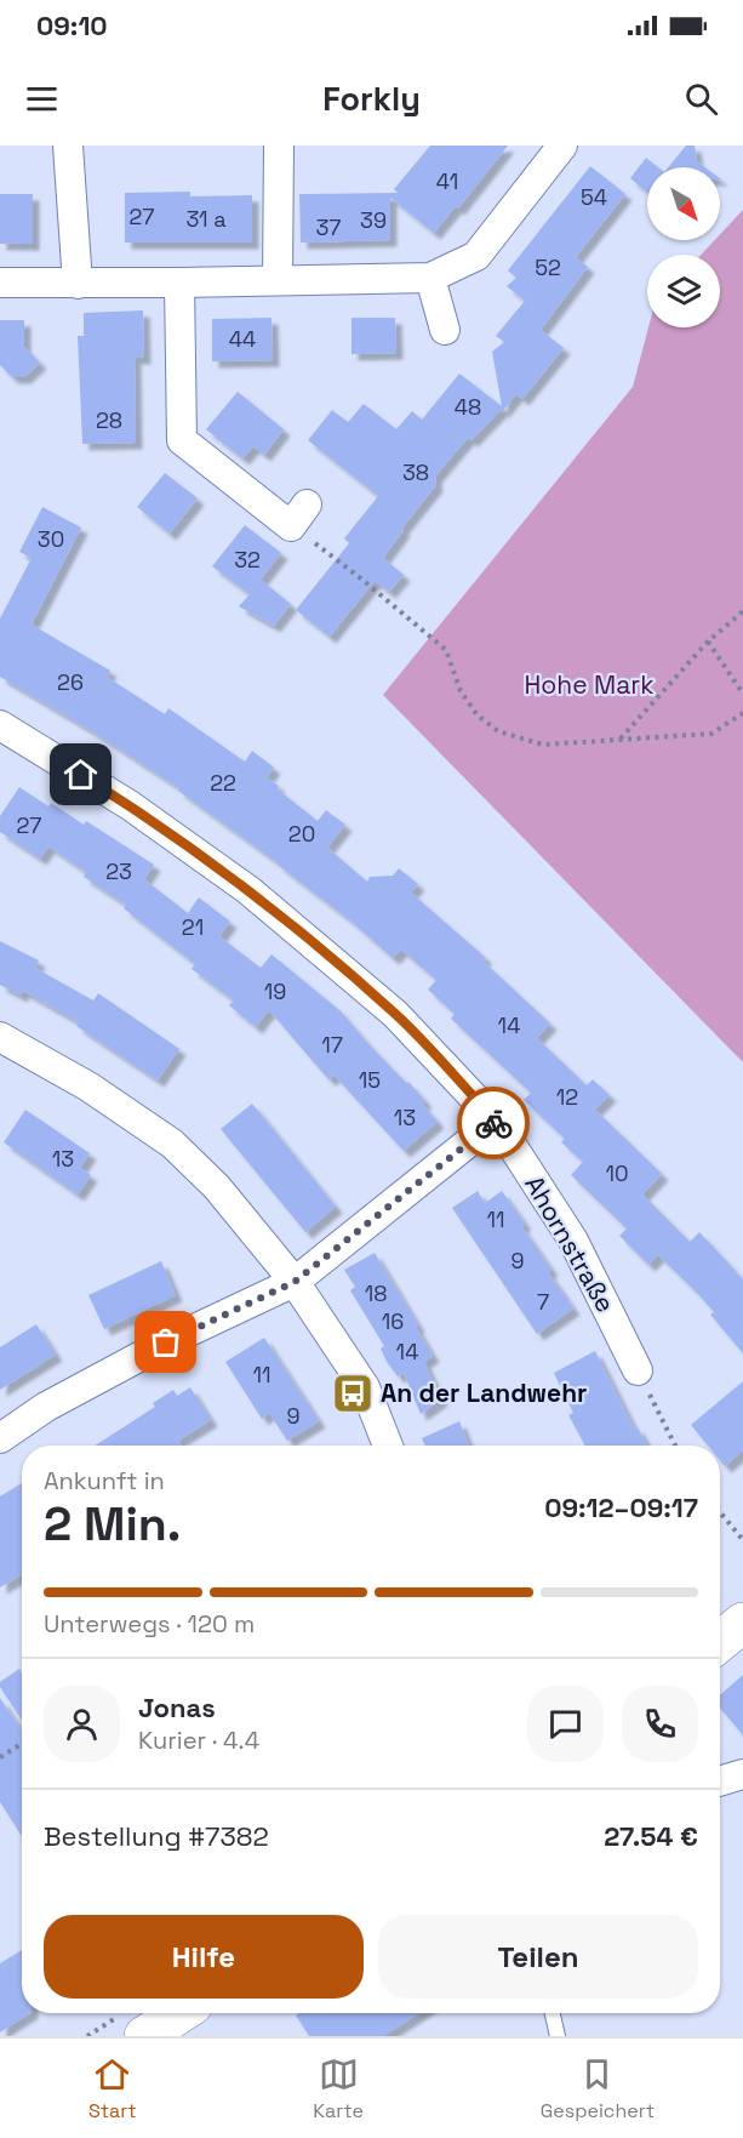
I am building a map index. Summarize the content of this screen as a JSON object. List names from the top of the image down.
{
  "streets": {
    "street": ["Ahornstraße"]
  },
  "parks": ["Hohe Mark"],
  "places": {
    "bus stop": ["An der Landwehr"]
  },
  "house_numbers": [
    "41",
    "54",
    "27",
    "31 a",
    "39",
    "37",
    "52",
    "44",
    "48",
    "28",
    "38",
    "30",
    "32",
    "26",
    "22",
    "27",
    "20",
    "23",
    "21",
    "19",
    "14",
    "17",
    "15",
    "12",
    "13",
    "13",
    "10",
    "11",
    "9",
    "18",
    "7",
    "16",
    "14",
    "11",
    "9"
  ],
  "north": "bottom right",
  "page": {
    "status": "09:10",
    "header": "Forkly",
    "heading": ["2 Min.", "Ankunft in", "09:12–09:17"],
    "panel": [
      "Jonas",
      "Kurier · 4.4",
      "Bestellung #7382",
      "27.54 €"
    ],
    "bar": "Unterwegs · 120 m",
    "buttons": ["Hilfe", "Teilen"],
    "tabs": ["Start", "Karte", "Gespeichert"]
  }
}
